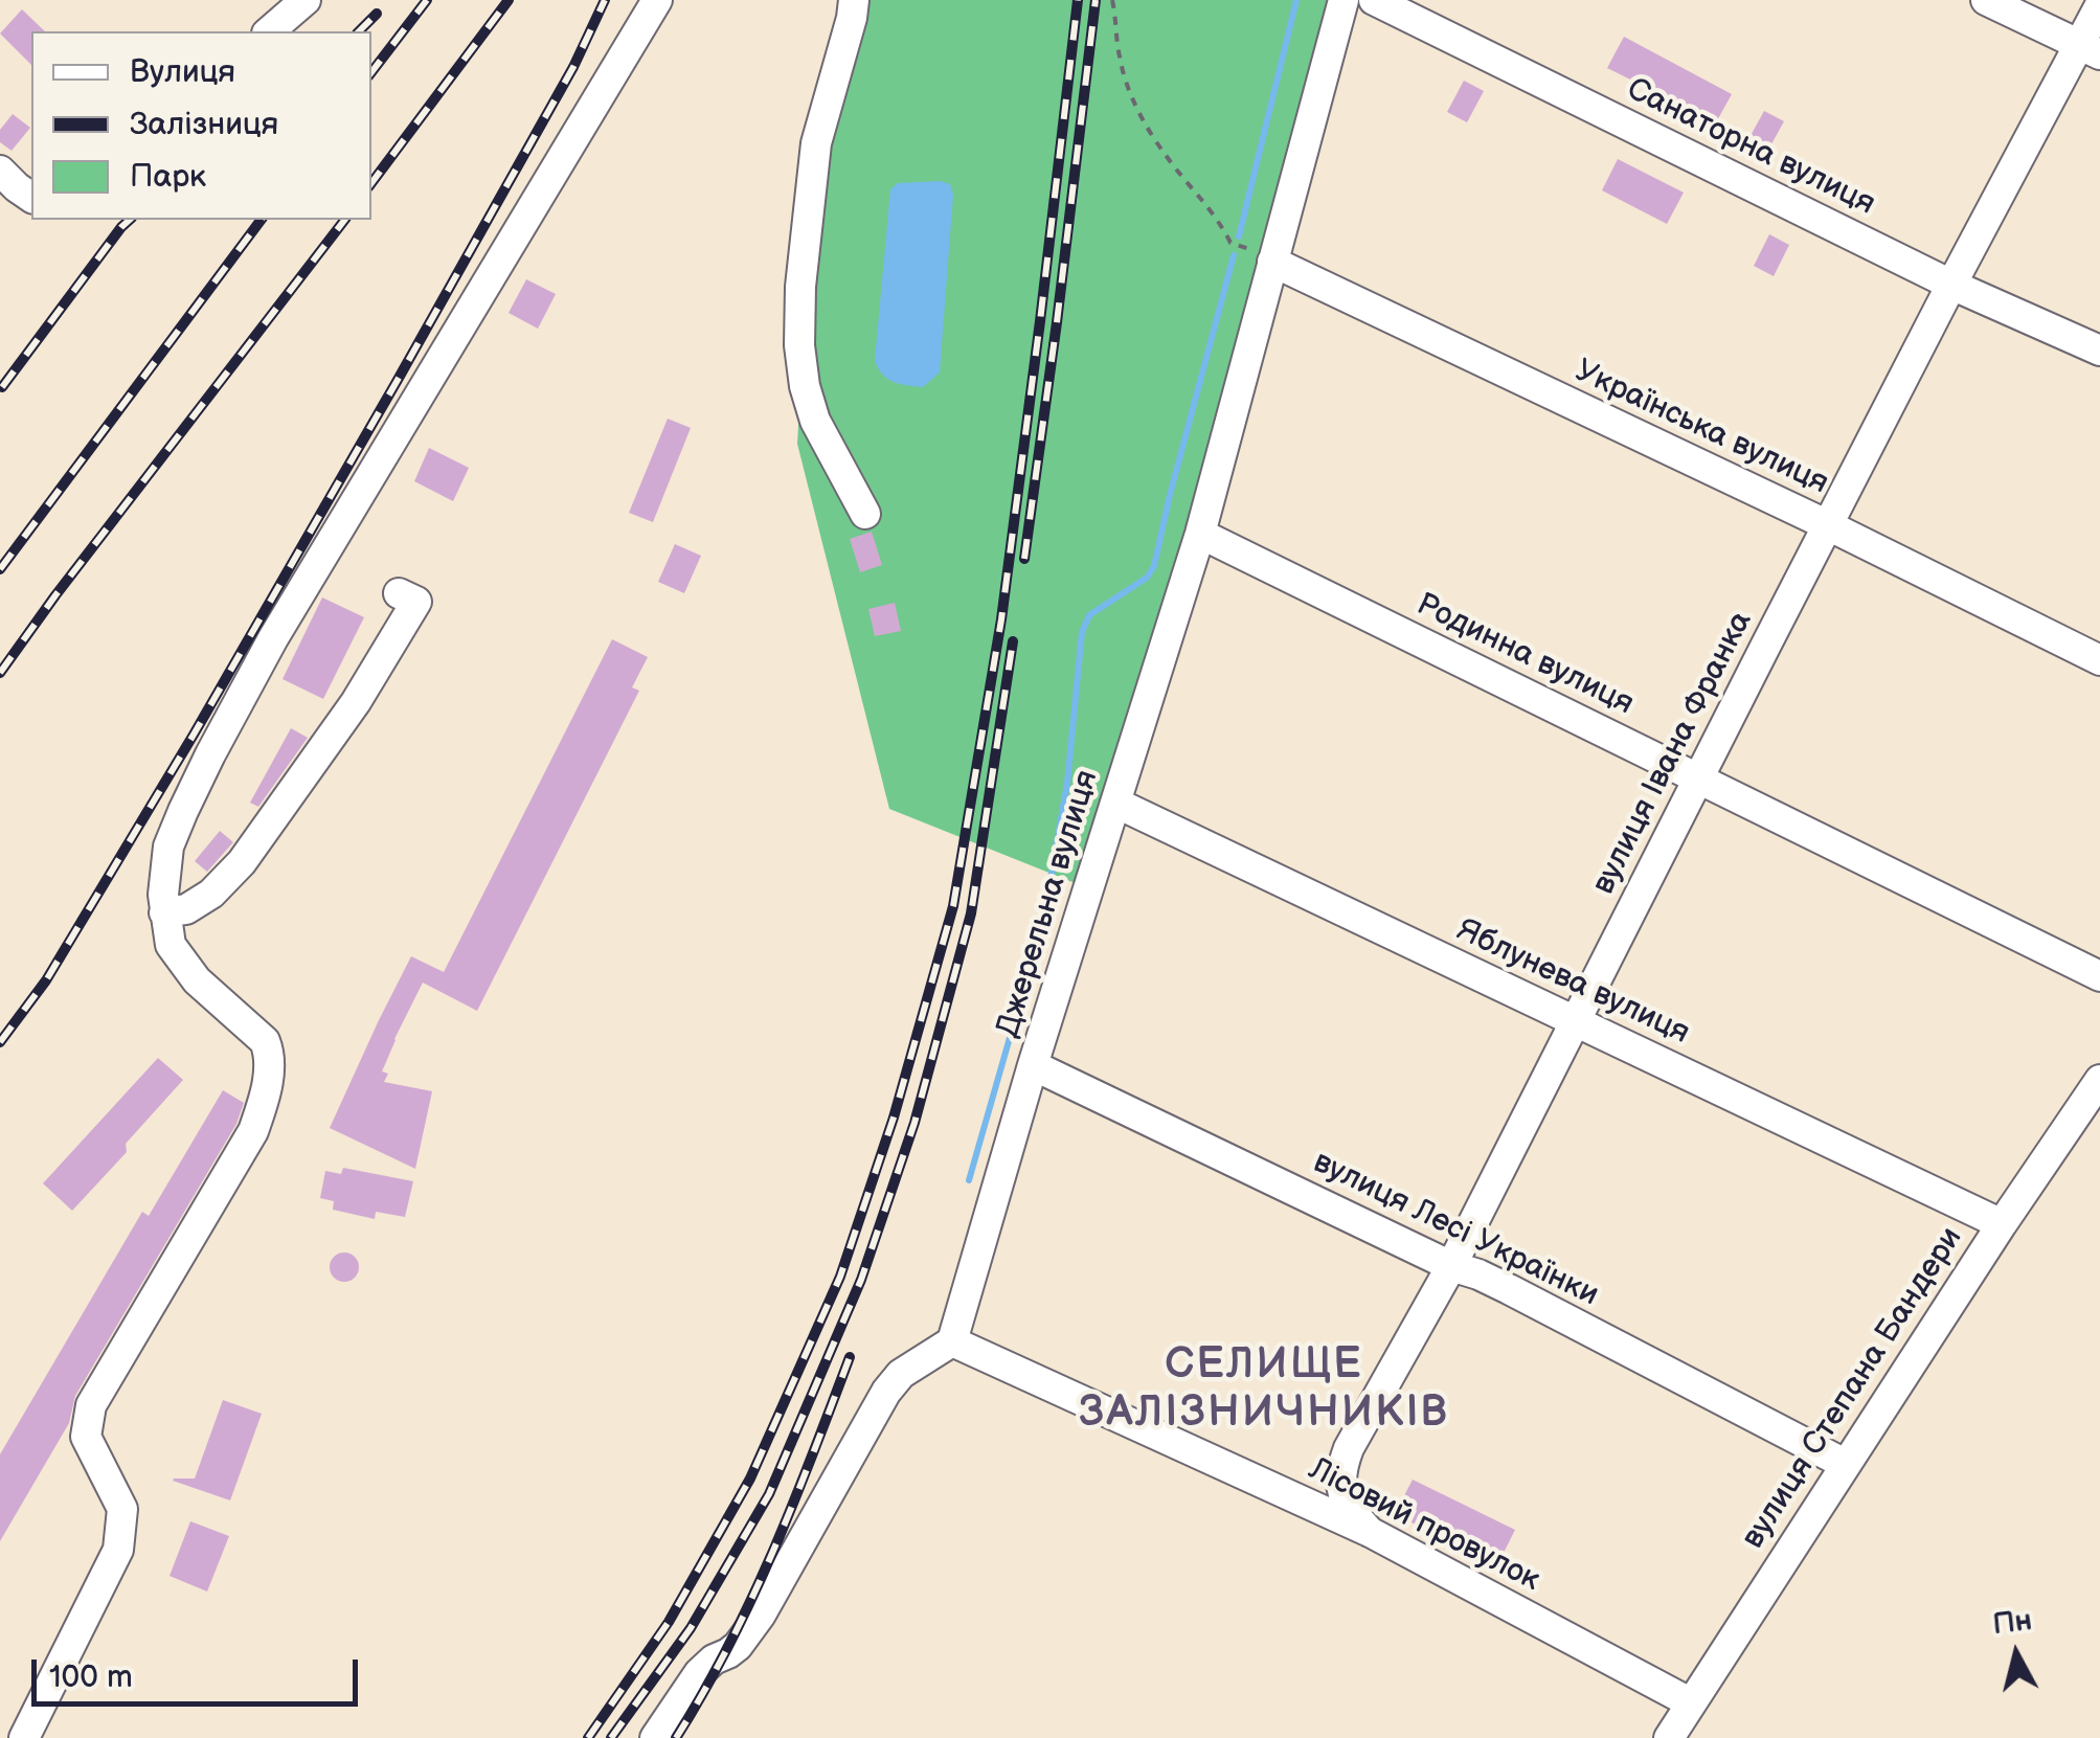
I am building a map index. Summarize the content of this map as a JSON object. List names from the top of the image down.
{
  "streets": {
    "street": [
      "Санаторна вулиця",
      "Українська вулиця",
      "Родинна вулиця",
      "вулиця Івана Франка",
      "Джерельна вулиця",
      "Яблунева вулиця",
      "вулиця Лесі Українки",
      "вулиця Степана Бандери",
      "Лісовий провулок"
    ]
  },
  "crossings": [
    ["Санаторна вулиця", "вулиця Івана Франка"],
    ["Українська вулиця", "вулиця Івана Франка"],
    ["Українська вулиця", "Джерельна вулиця"],
    ["Родинна вулиця", "вулиця Івана Франка"],
    ["Родинна вулиця", "Джерельна вулиця"],
    ["вулиця Івана Франка", "Яблунева вулиця"],
    ["вулиця Івана Франка", "вулиця Лесі Українки"],
    ["вулиця Івана Франка", "Лісовий провулок"],
    ["Джерельна вулиця", "Яблунева вулиця"],
    ["Джерельна вулиця", "вулиця Лесі Українки"],
    ["Джерельна вулиця", "Лісовий провулок"],
    ["Яблунева вулиця", "вулиця Степана Бандери"],
    ["вулиця Лесі Українки", "вулиця Степана Бандери"],
    ["вулиця Степана Бандери", "Лісовий провулок"]
  ],
  "districts": ["СЕЛИЩЕ ЗАЛІЗНИЧНИКІВ"],
  "legend": ["Вулиця", "Залізниця", "Парк"],
  "scale_bar": "100 m",
  "north": "top"
}
